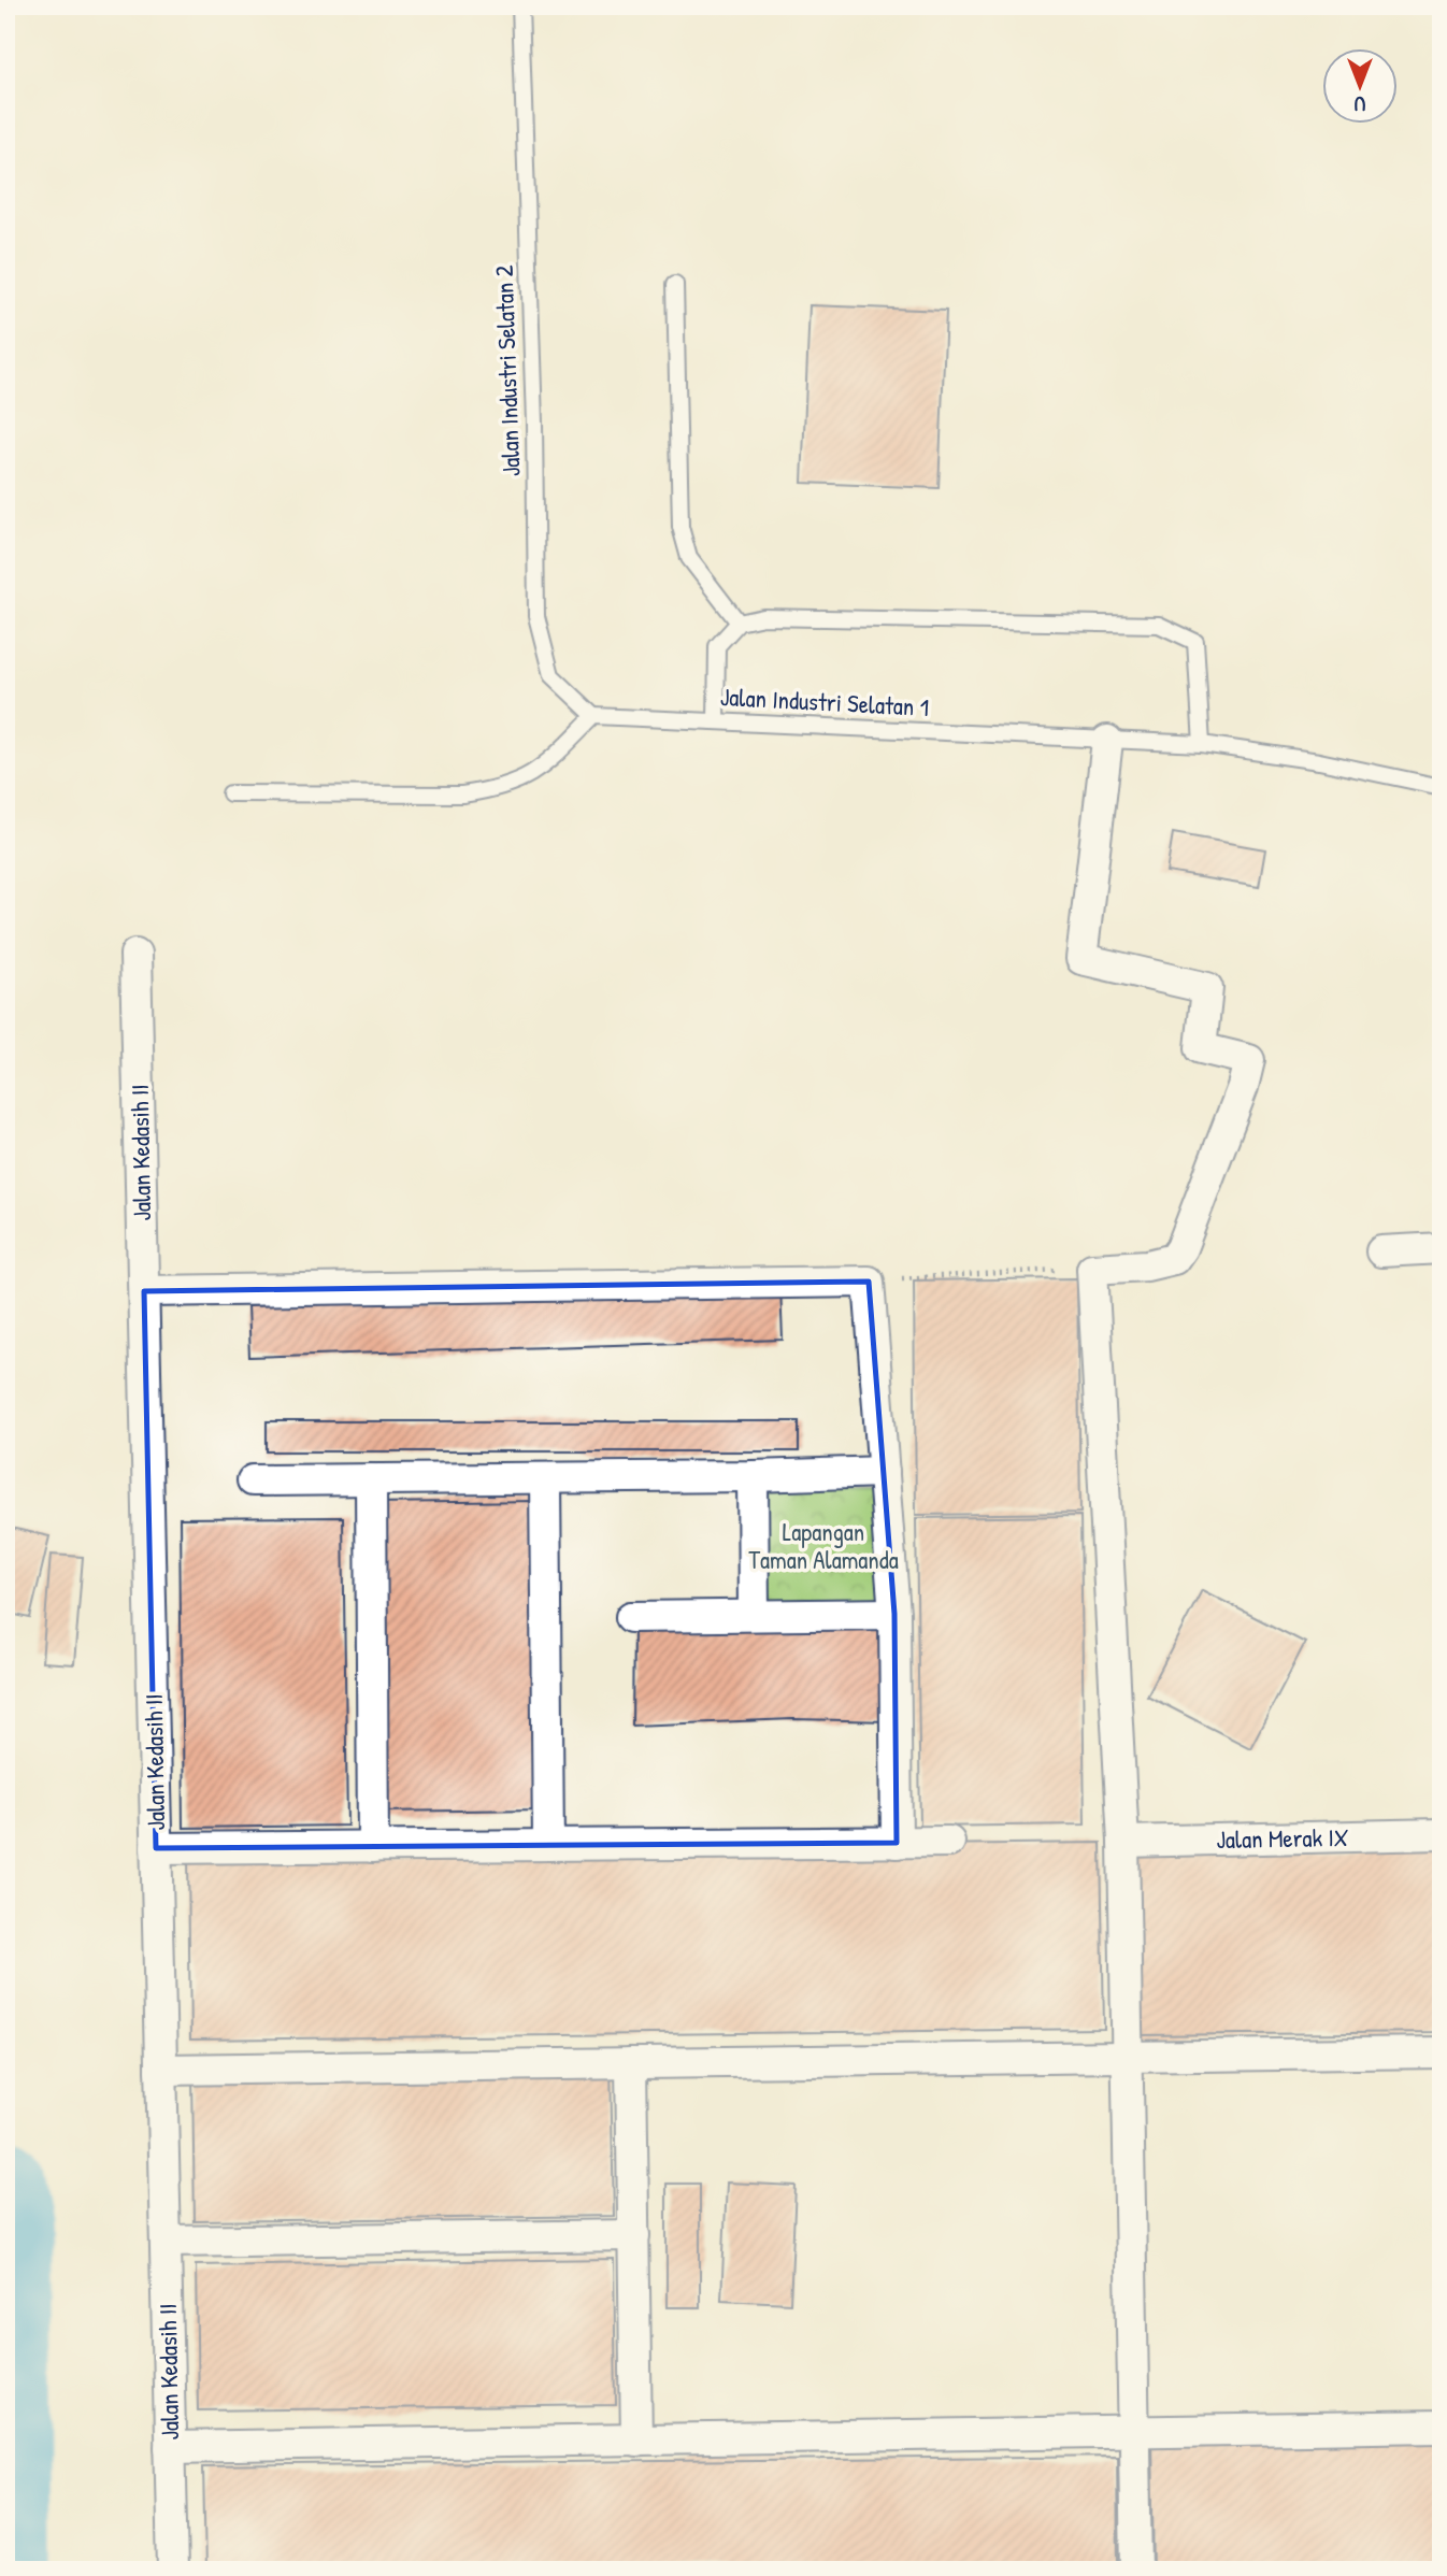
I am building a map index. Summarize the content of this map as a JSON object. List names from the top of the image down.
{
  "streets": {
    "street": ["Jalan Kedasih II", "Jalan Merak IX"],
    "lane": ["Jalan Industri Selatan 2", "Jalan Industri Selatan 1"]
  },
  "crossings": [
    ["Jalan Industri Selatan 2", "Jalan Industri Selatan 1"]
  ],
  "parks": ["Lapangan Taman Alamanda"],
  "north": "bottom"
}
